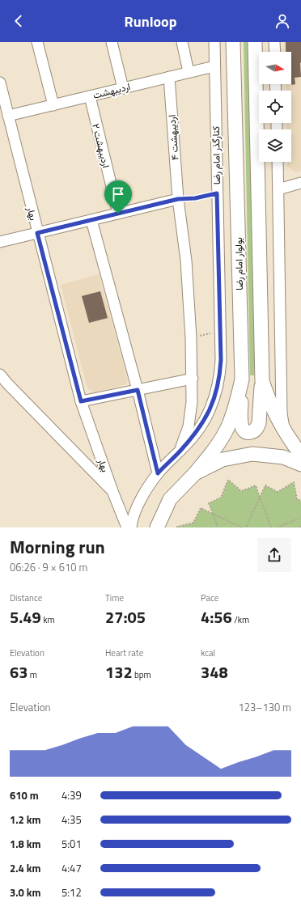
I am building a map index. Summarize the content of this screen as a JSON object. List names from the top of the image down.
{
  "streets": {
    "main road": ["بولوار امام رضا"],
    "street": [
      "اردیبهشت",
      "اردیبهشت ۴",
      "اردیبهشت ۲",
      "کنارگذر امام رضا",
      "بهار"
    ]
  },
  "crossings": [
    ["اردیبهشت", "اردیبهشت ۴"],
    ["اردیبهشت", "اردیبهشت ۲"],
    ["اردیبهشت", "کنارگذر امام رضا"],
    ["اردیبهشت", "بهار"],
    ["اردیبهشت ۴", "کنارگذر امام رضا"]
  ],
  "north": "right",
  "page": {
    "header": "Runloop",
    "heading": ["Morning run", "06:26 · 9 × 610 m"],
    "stats": [
      ["Distance", "5.49 km"],
      ["Time", "27:05"],
      ["Pace", "4:56 /km"],
      ["Elevation", "63 m"],
      ["Heart rate", "132 bpm"],
      ["kcal", "348"]
    ],
    "chart": ["Elevation", "123–130 m"],
    "list": [
      {
        "name": "610 m",
        "note": "4:39"
      },
      {
        "name": "1.2 km",
        "note": "4:35"
      },
      {
        "name": "1.8 km",
        "note": "5:01"
      },
      {
        "name": "2.4 km",
        "note": "4:47"
      },
      {
        "name": "3.0 km",
        "note": "5:12"
      }
    ]
  }
}
